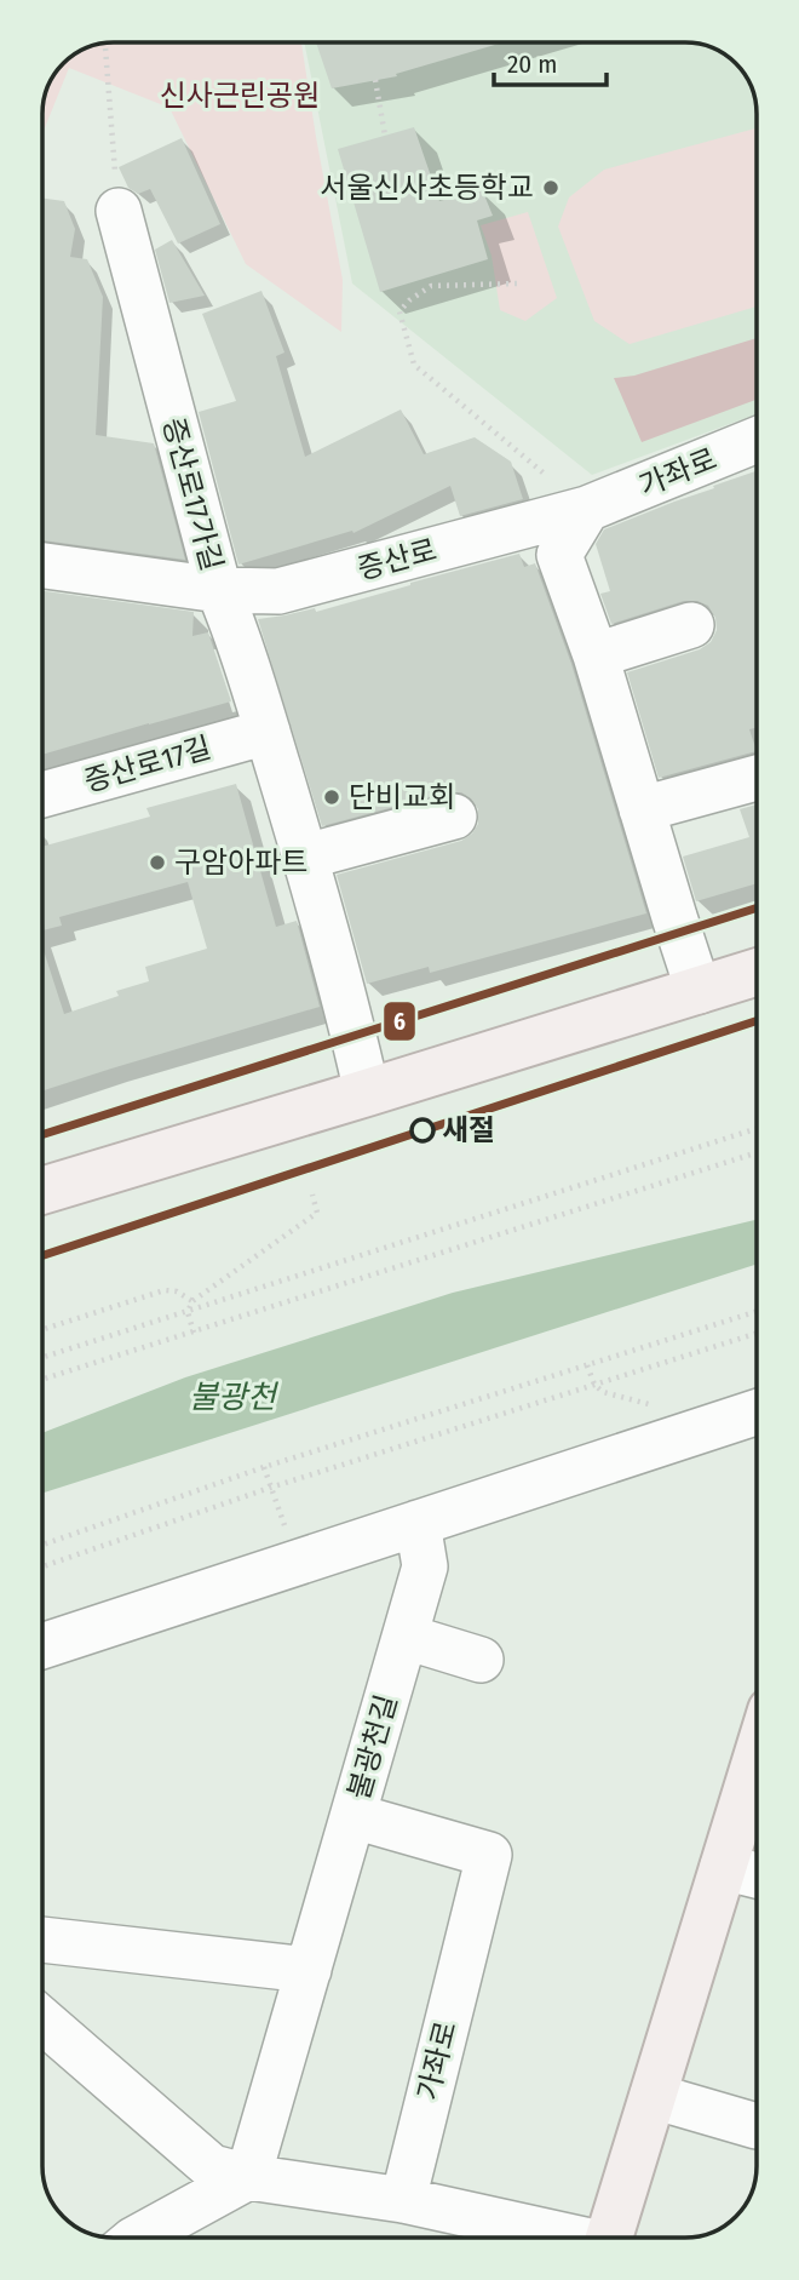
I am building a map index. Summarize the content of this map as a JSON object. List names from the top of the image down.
{
  "streets": {
    "street": [
      "가좌로",
      "증산로17가길",
      "증산로",
      "증산로17길",
      "불광천길"
    ]
  },
  "crossings": [
    ["가좌로", "증산로"],
    ["가좌로", "불광천길"],
    ["증산로17가길", "증산로"]
  ],
  "water": ["불광천"],
  "parks": ["신사근린공원"],
  "places": [
    "서울신사초등학교",
    "단비교회",
    "구암아파트",
    "새절"
  ],
  "lines": ["transit line 6"],
  "scale_bar": "20 m"
}
